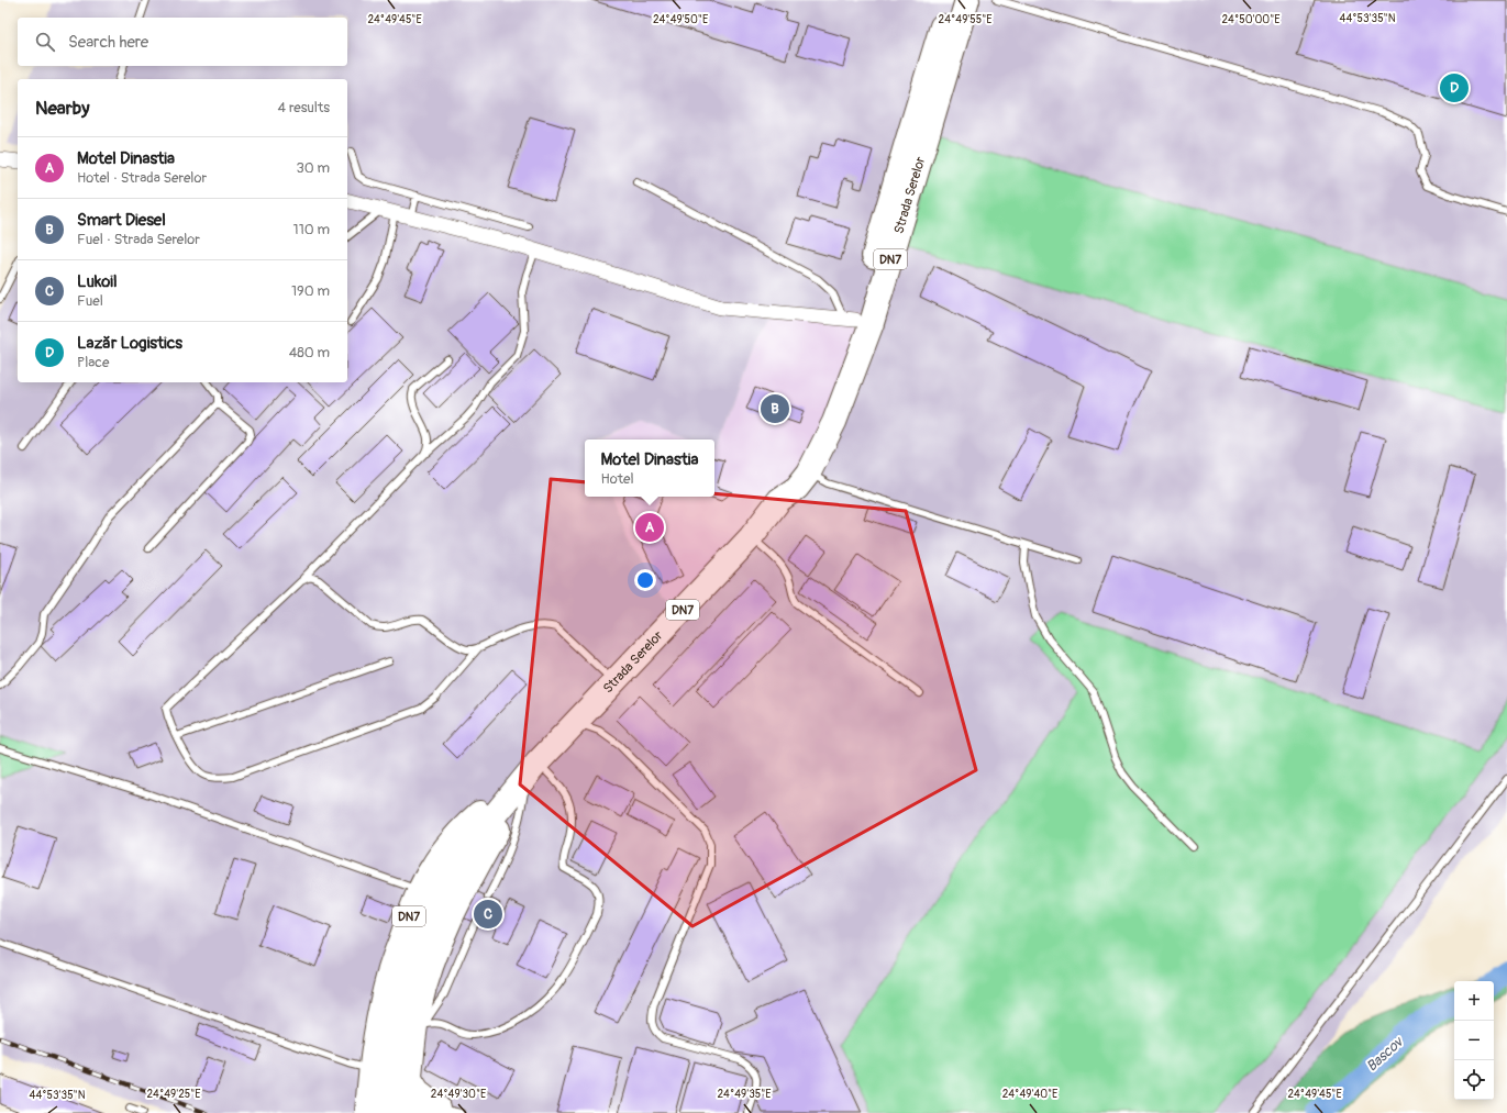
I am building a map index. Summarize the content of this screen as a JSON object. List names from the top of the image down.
{
  "streets": {
    "highway": ["Strada Serelor", "DN7"]
  },
  "crossings": [
    ["Strada Serelor", "DN7"]
  ],
  "water": ["Bascov"],
  "page": {
    "search": "Search here",
    "pins": [
      "D",
      "B",
      "A",
      "C"
    ],
    "heading": ["Nearby", "4 results"],
    "list": [
      {
        "mark": "A",
        "name": "Motel Dinastia",
        "note": "Hotel · Strada Serelor",
        "value": "30 m"
      },
      {
        "mark": "B",
        "name": "Smart Diesel",
        "note": "Fuel · Strada Serelor",
        "value": "110 m"
      },
      {
        "mark": "C",
        "name": "Lukoil",
        "note": "Fuel",
        "value": "190 m"
      },
      {
        "mark": "D",
        "name": "Lazăr Logistics",
        "note": "Place",
        "value": "480 m"
      }
    ],
    "popup": ["Motel Dinastia", "Hotel"],
    "map_buttons": ["+", "−"]
  },
  "coordinates": [
    "44°53'35\"N",
    "24°49'50\"E",
    "24°49'55\"E",
    "24°50'00\"E",
    "24°49'45\"E",
    "24°49'25\"E",
    "24°49'30\"E",
    "24°49'35\"E",
    "24°49'40\"E"
  ]
}
